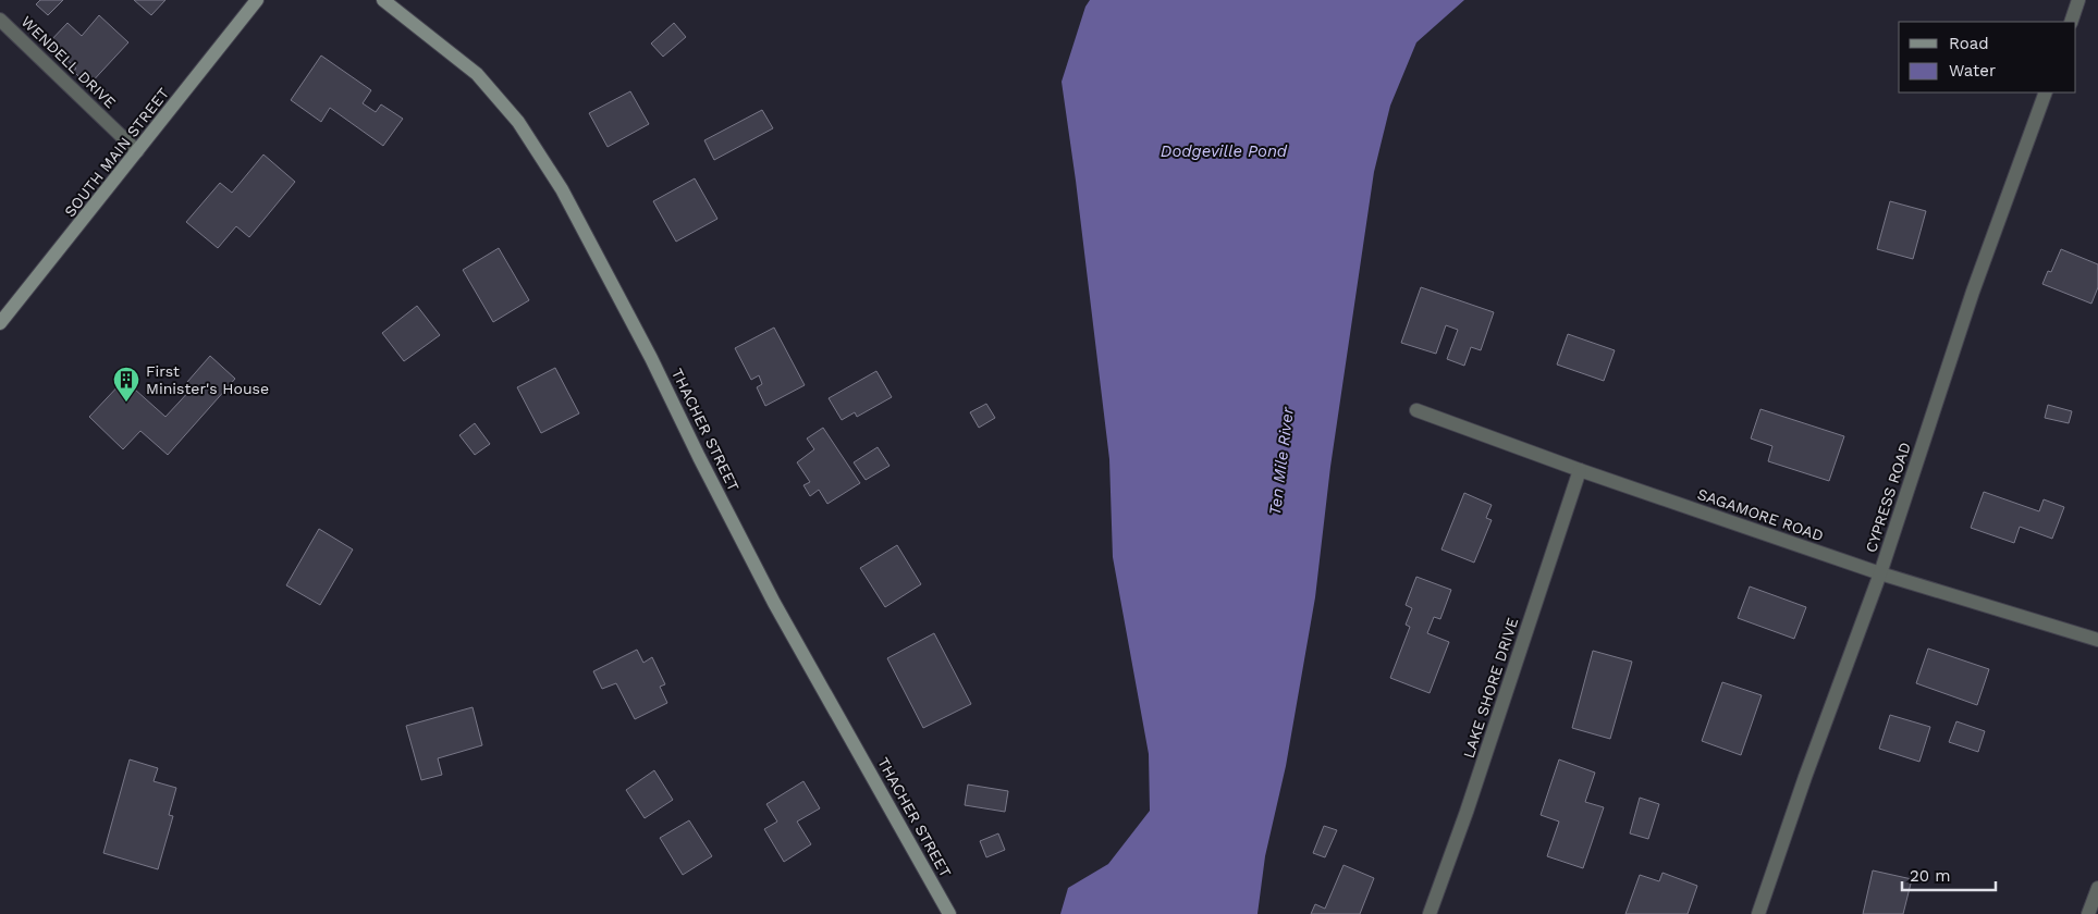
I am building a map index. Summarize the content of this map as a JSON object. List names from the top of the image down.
{
  "streets": {
    "main road": ["SOUTH MAIN STREET", "THACHER STREET"],
    "street": [
      "WENDELL DRIVE",
      "CYPRESS ROAD",
      "SAGAMORE ROAD",
      "LAKE SHORE DRIVE"
    ]
  },
  "crossings": [
    ["WENDELL DRIVE", "SOUTH MAIN STREET"],
    ["CYPRESS ROAD", "SAGAMORE ROAD"],
    ["SAGAMORE ROAD", "LAKE SHORE DRIVE"]
  ],
  "water": ["Dodgeville Pond", "Ten Mile River"],
  "places": {
    "building": ["First Minister's House"]
  },
  "legend": ["Road", "Water"],
  "scale_bar": "20 m"
}
